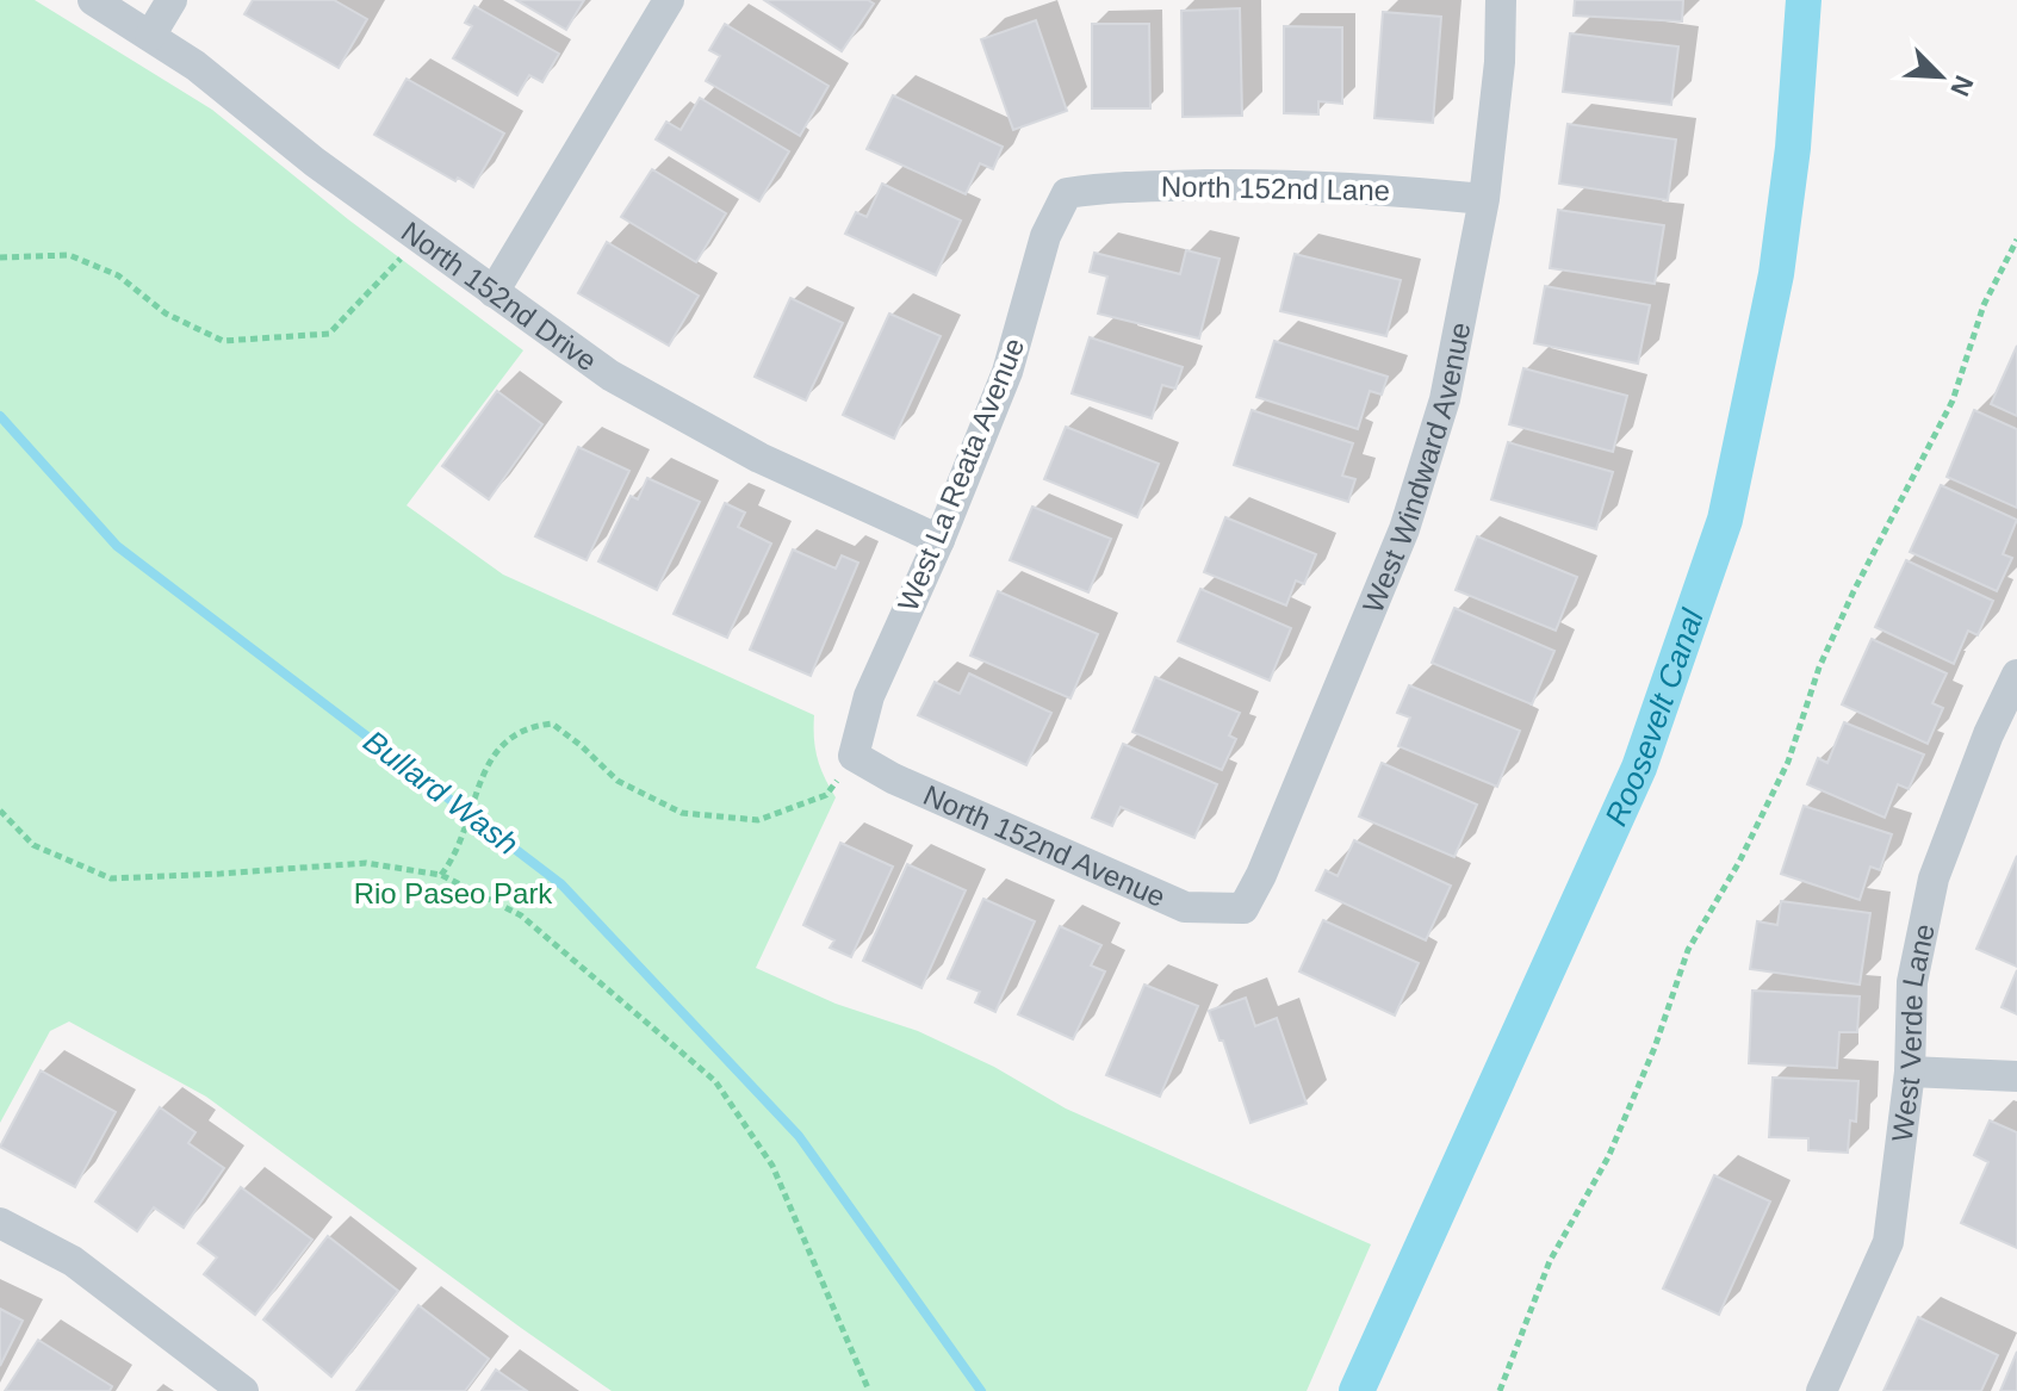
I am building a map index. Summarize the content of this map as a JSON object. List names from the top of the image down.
{
  "streets": {
    "street": [
      "North 152nd Lane",
      "North 152nd Drive",
      "West Windward Avenue",
      "West La Reata Avenue",
      "North 152nd Avenue",
      "West Verde Lane"
    ]
  },
  "crossings": [
    ["North 152nd Lane", "West Windward Avenue"],
    ["North 152nd Lane", "West La Reata Avenue"],
    ["North 152nd Drive", "West La Reata Avenue"],
    ["West Windward Avenue", "North 152nd Avenue"],
    ["West La Reata Avenue", "North 152nd Avenue"]
  ],
  "water": ["Roosevelt Canal", "Bullard Wash"],
  "parks": ["Rio Paseo Park"],
  "north": "bottom right"
}
